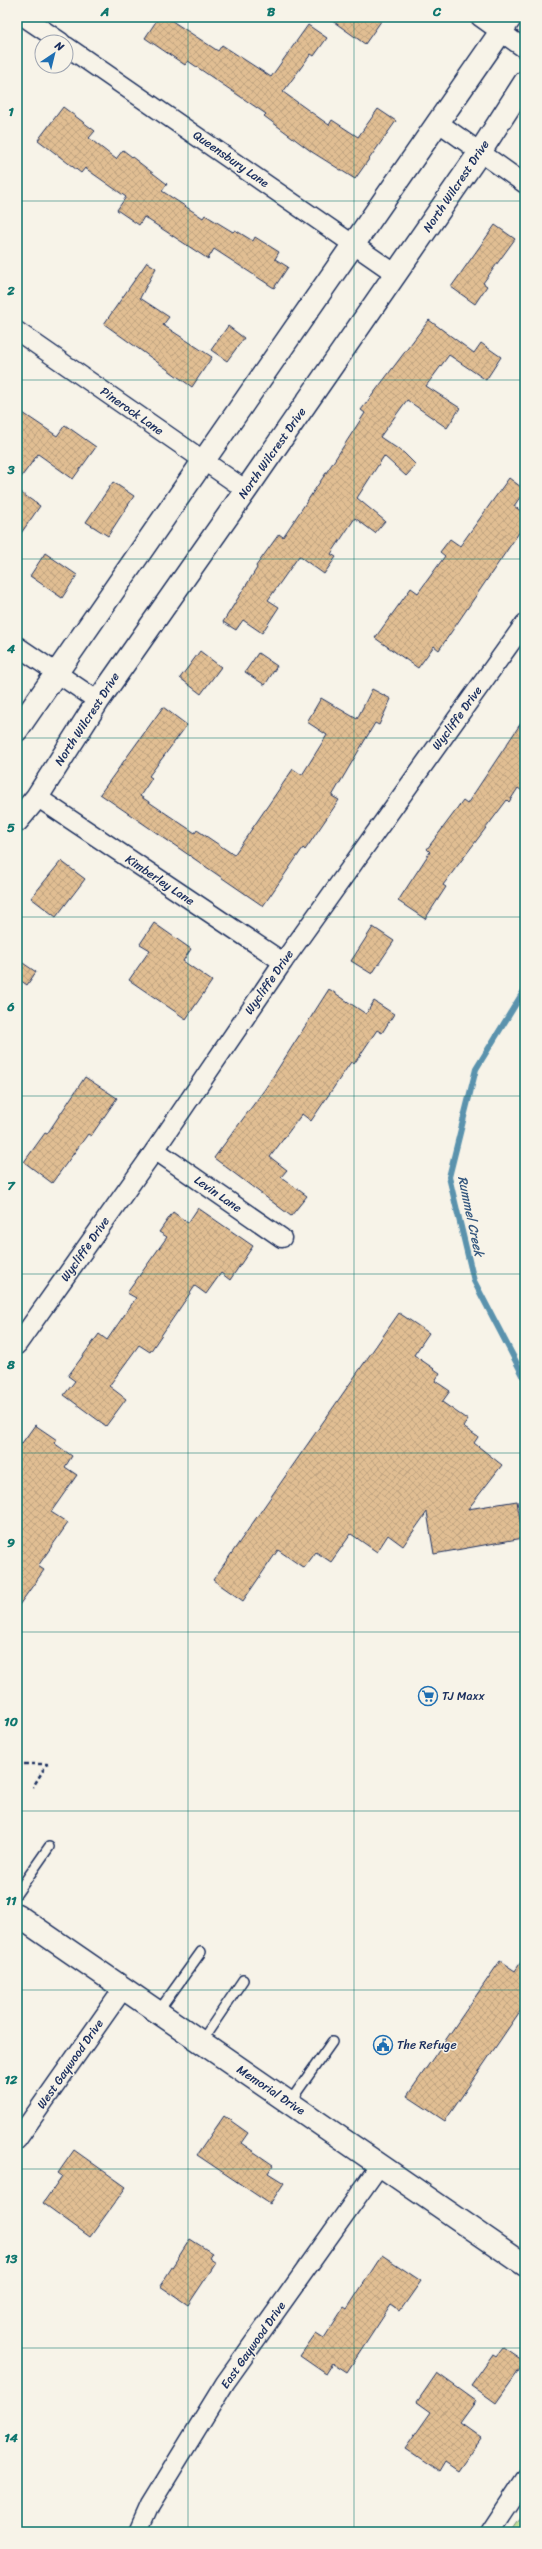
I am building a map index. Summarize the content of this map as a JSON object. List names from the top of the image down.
{
  "streets": {
    "main road": ["North Wilcrest Drive", "Memorial Drive"],
    "street": [
      "Queensbury Lane",
      "Pinerock Lane",
      "Wycliffe Drive",
      "Kimberley Lane",
      "Levin Lane",
      "West Gaywood Drive",
      "East Gaywood Drive"
    ]
  },
  "crossings": [
    ["Queensbury Lane", "North Wilcrest Drive"],
    ["North Wilcrest Drive", "Pinerock Lane"],
    ["North Wilcrest Drive", "Kimberley Lane"],
    ["Wycliffe Drive", "Kimberley Lane"],
    ["Wycliffe Drive", "Levin Lane"],
    ["West Gaywood Drive", "Memorial Drive"],
    ["Memorial Drive", "East Gaywood Drive"]
  ],
  "water": ["Rummel Creek"],
  "places": {
    "supermarket": ["TJ Maxx"],
    "public building": ["The Refuge"]
  },
  "north": "top right",
  "grid": {
    "columns": ["A", "B", "C"],
    "rows": [
      "1",
      "2",
      "3",
      "4",
      "5",
      "6",
      "7",
      "8",
      "9",
      "10",
      "11",
      "12",
      "13",
      "14"
    ]
  }
}
